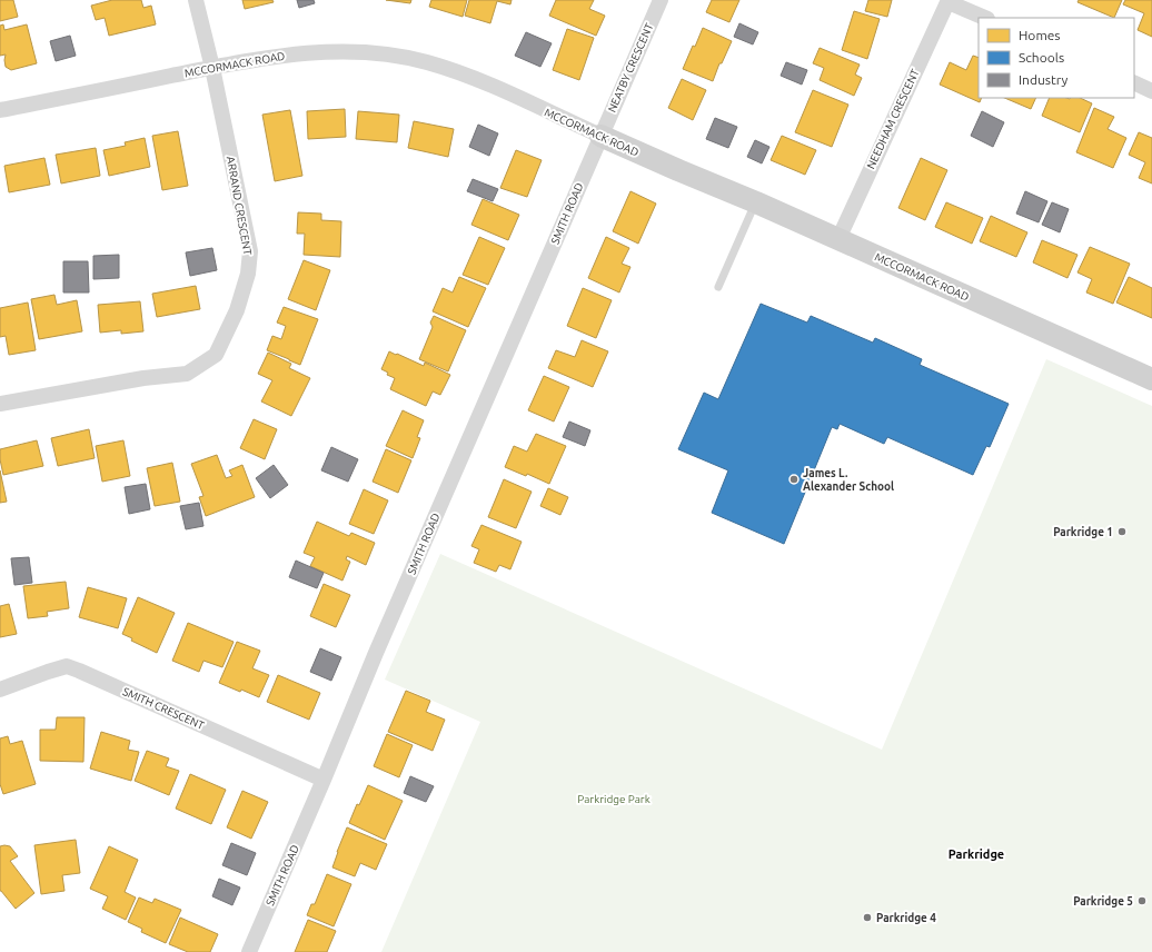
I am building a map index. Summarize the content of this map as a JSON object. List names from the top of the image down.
{
  "streets": {
    "street": [
      "MCCORMACK ROAD",
      "NEATBY CRESCENT",
      "NEEDHAM CRESCENT",
      "ARRAND CRESCENT",
      "SMITH ROAD",
      "SMITH CRESCENT"
    ]
  },
  "crossings": [
    ["MCCORMACK ROAD", "NEATBY CRESCENT"],
    ["MCCORMACK ROAD", "NEEDHAM CRESCENT"],
    ["MCCORMACK ROAD", "ARRAND CRESCENT"],
    ["MCCORMACK ROAD", "SMITH ROAD"],
    ["NEATBY CRESCENT", "SMITH ROAD"],
    ["SMITH ROAD", "SMITH CRESCENT"]
  ],
  "districts": ["Parkridge"],
  "parks": ["Parkridge Park"],
  "places": [
    "James L. Alexander School",
    "Parkridge 1",
    "Parkridge 5",
    "Parkridge 4"
  ],
  "legend": ["Homes", "Schools", "Industry"]
}
